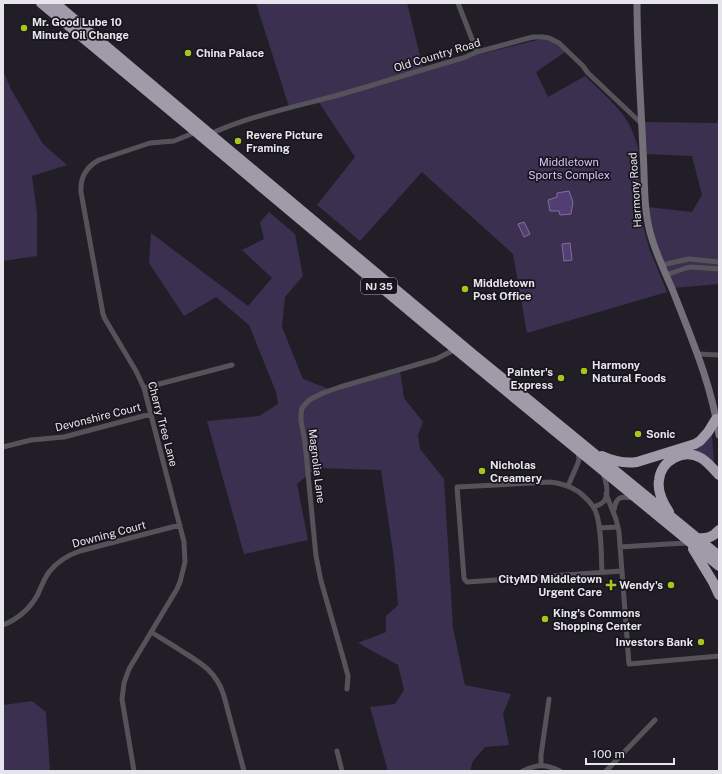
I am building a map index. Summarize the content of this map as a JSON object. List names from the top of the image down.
{
  "streets": {
    "highway": ["NJ 35"],
    "street": [
      "Old Country Road",
      "Harmony Road",
      "Devonshire Court",
      "Cherry Tree Lane",
      "Magnolia Lane",
      "Downing Court"
    ]
  },
  "crossings": [
    ["Old Country Road", "Harmony Road"],
    ["Old Country Road", "NJ 35"],
    ["NJ 35", "Cherry Tree Lane"],
    ["NJ 35", "Magnolia Lane"],
    ["Devonshire Court", "Cherry Tree Lane"],
    ["Cherry Tree Lane", "Downing Court"]
  ],
  "parks": ["Middletown Sports Complex"],
  "places": {
    "other": [
      "Mr. Good Lube 10 Minute Oil Change",
      "China Palace",
      "Revere Picture Framing",
      "Middletown Post Office",
      "Harmony Natural Foods",
      "Painter's Express",
      "Sonic",
      "Nicholas Creamery",
      "Wendy's",
      "King's Commons Shopping Center",
      "Investors Bank"
    ],
    "health": ["CityMD Middletown Urgent Care"]
  },
  "scale_bar": "100 m"
}
